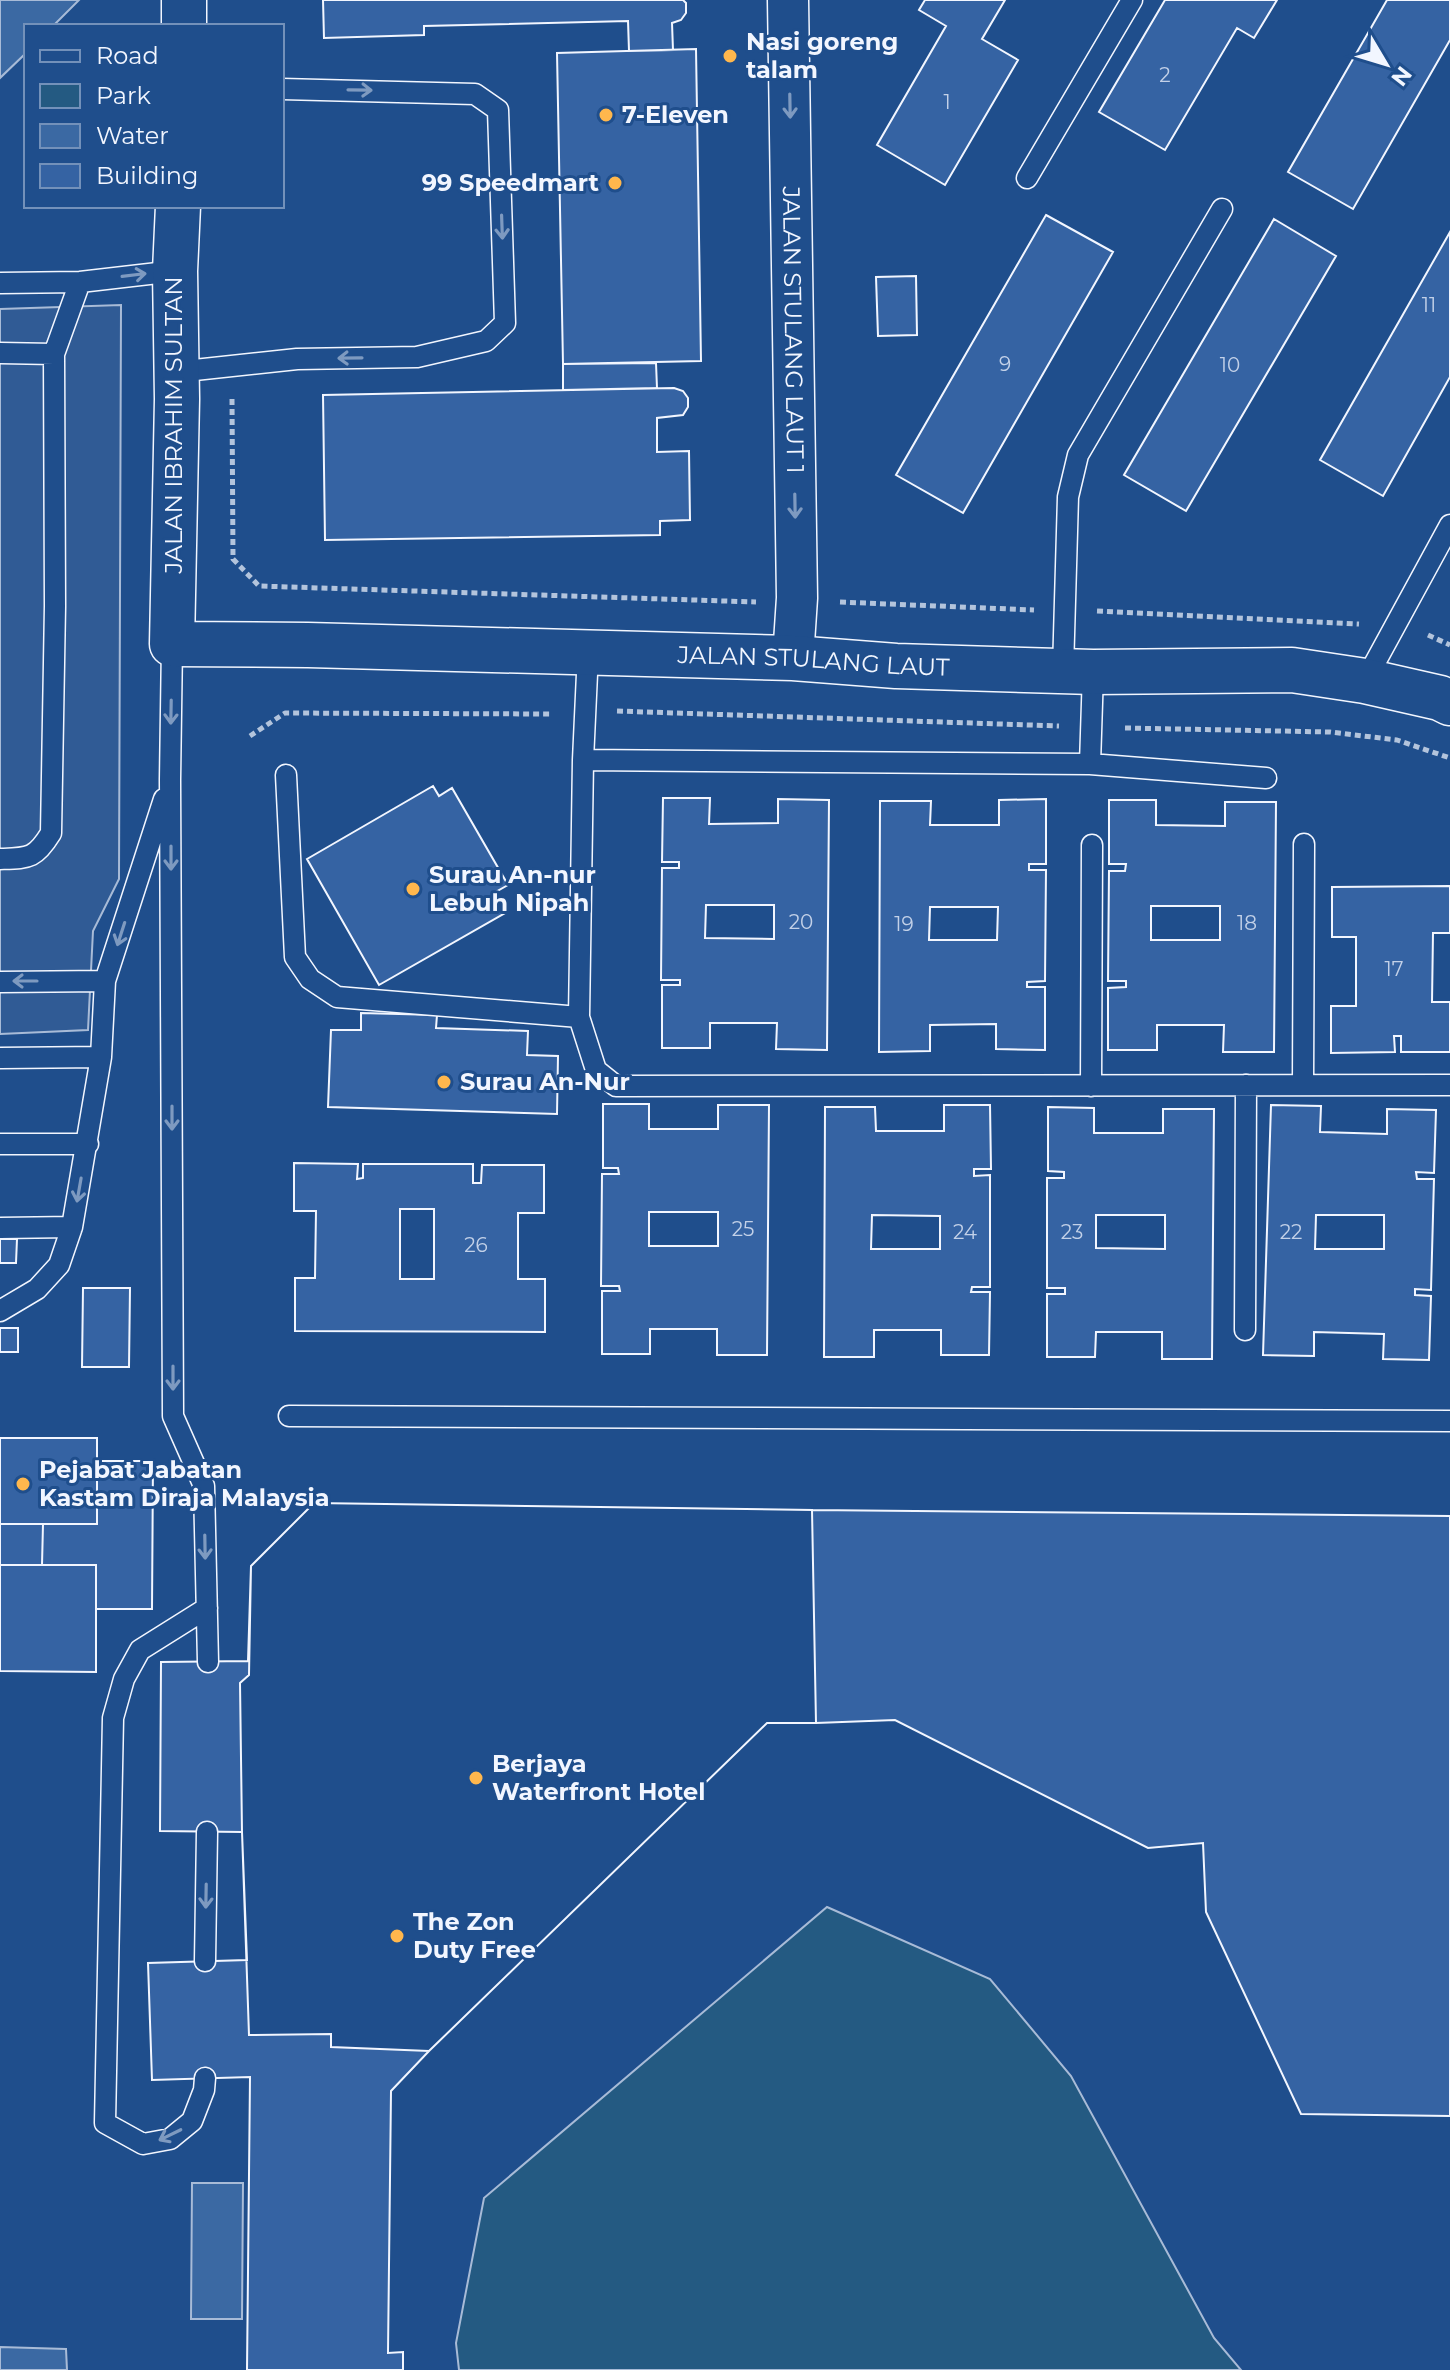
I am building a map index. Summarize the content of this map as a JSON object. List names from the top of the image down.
{
  "streets": {
    "street": ["JALAN STULANG LAUT 1", "JALAN IBRAHIM SULTAN", "JALAN STULANG LAUT"]
  },
  "crossings": [
    ["JALAN STULANG LAUT 1", "JALAN STULANG LAUT"],
    ["JALAN IBRAHIM SULTAN", "JALAN STULANG LAUT"]
  ],
  "one_way": ["JALAN STULANG LAUT 1"],
  "places": [
    "Nasi goreng talam",
    "7-Eleven",
    "99 Speedmart",
    "Surau An-nur Lebuh Nipah",
    "Surau An-Nur",
    "Pejabat Jabatan Kastam Diraja Malaysia",
    "Berjaya Waterfront Hotel",
    "The Zon Duty Free"
  ],
  "house_numbers": [
    "2",
    "1",
    "11",
    "9",
    "10",
    "20",
    "18",
    "19",
    "17",
    "25",
    "24",
    "23",
    "22",
    "26"
  ],
  "legend": [
    "Road",
    "Park",
    "Water",
    "Building"
  ],
  "north": "bottom right"
}
